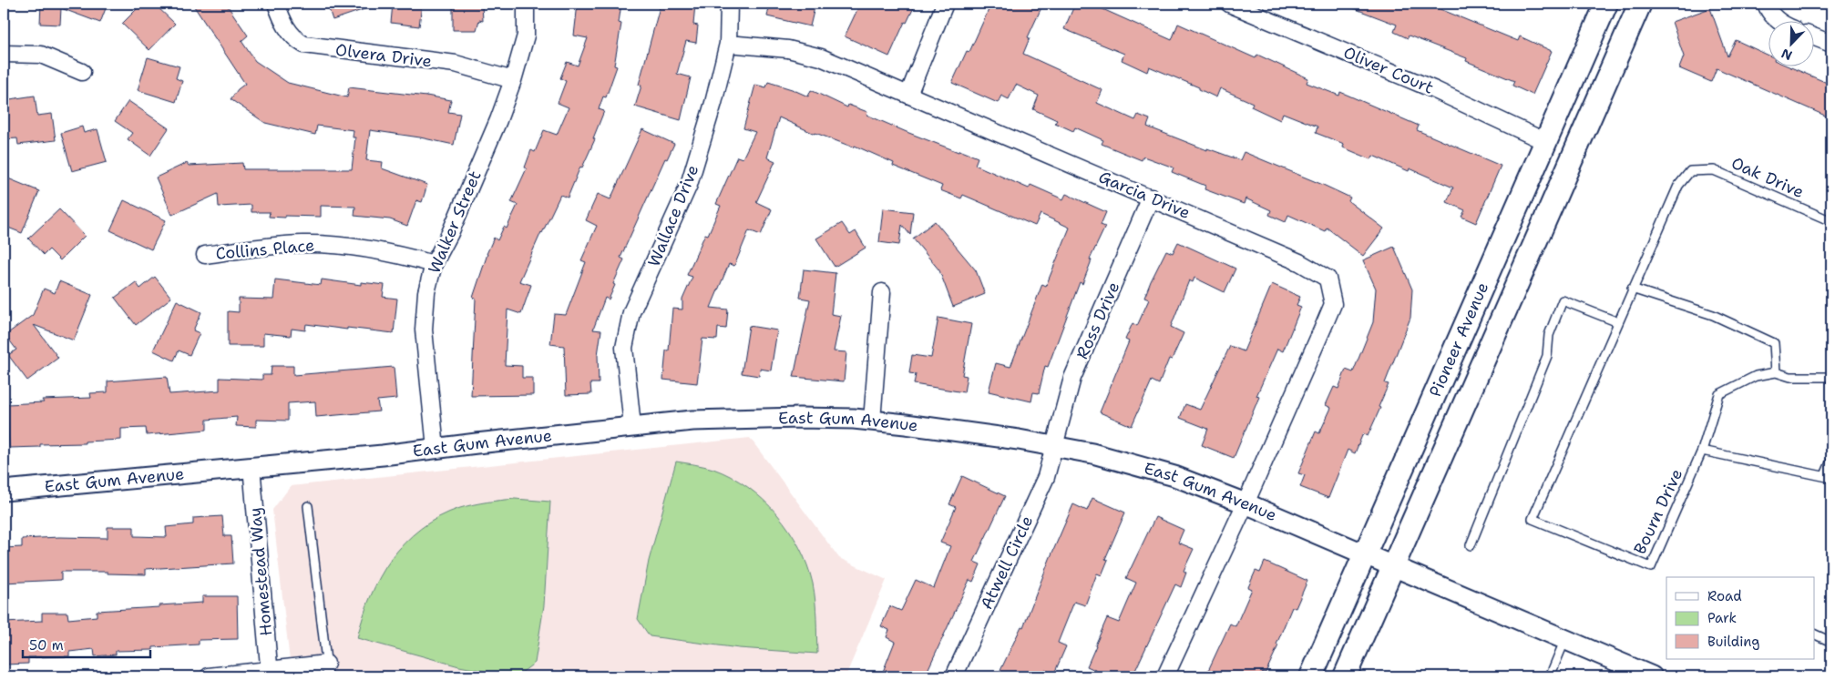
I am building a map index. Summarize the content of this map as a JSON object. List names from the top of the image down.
{
  "streets": {
    "main road": ["Pioneer Avenue"],
    "street": [
      "Olvera Drive",
      "Oliver Court",
      "Garcia Drive",
      "Wallace Drive",
      "Walker Street",
      "Collins Place",
      "Ross Drive",
      "East Gum Avenue",
      "Atwell Circle",
      "Homestead Way"
    ],
    "lane": ["Oak Drive", "Bourn Drive"]
  },
  "crossings": [
    ["Olvera Drive", "Walker Street"],
    ["Oliver Court", "Pioneer Avenue"],
    ["Oak Drive", "Bourn Drive"],
    ["Garcia Drive", "Wallace Drive"],
    ["Garcia Drive", "Ross Drive"],
    ["Garcia Drive", "East Gum Avenue"],
    ["Wallace Drive", "East Gum Avenue"],
    ["Walker Street", "Collins Place"],
    ["Walker Street", "East Gum Avenue"],
    ["Ross Drive", "East Gum Avenue"],
    ["Ross Drive", "Atwell Circle"],
    ["Pioneer Avenue", "East Gum Avenue"],
    ["East Gum Avenue", "Atwell Circle"],
    ["East Gum Avenue", "Homestead Way"]
  ],
  "legend": ["Road", "Park", "Building"],
  "scale_bar": "50 m",
  "north": "bottom left"
}
